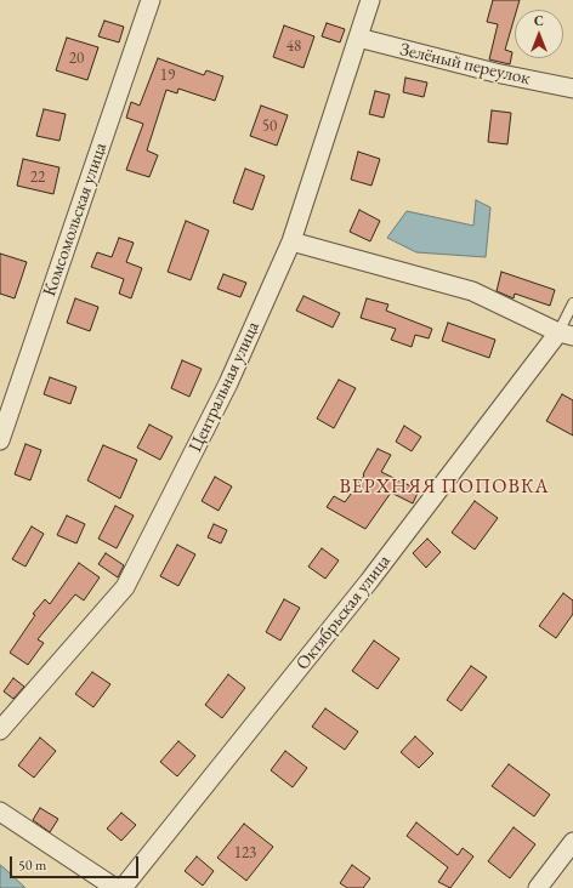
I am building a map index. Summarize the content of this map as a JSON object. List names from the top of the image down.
{
  "streets": {
    "street": [
      "Зелёный переулок",
      "Комсомольская улица",
      "Центральная улица",
      "Октябрьская улица"
    ]
  },
  "crossings": [
    ["Зелёный переулок", "Центральная улица"]
  ],
  "districts": ["ВЕРХНЯЯ ПОПОВКА"],
  "house_numbers": [
    "48",
    "20",
    "19",
    "50",
    "22",
    "123"
  ],
  "scale_bar": "50 m",
  "north": "top"
}
